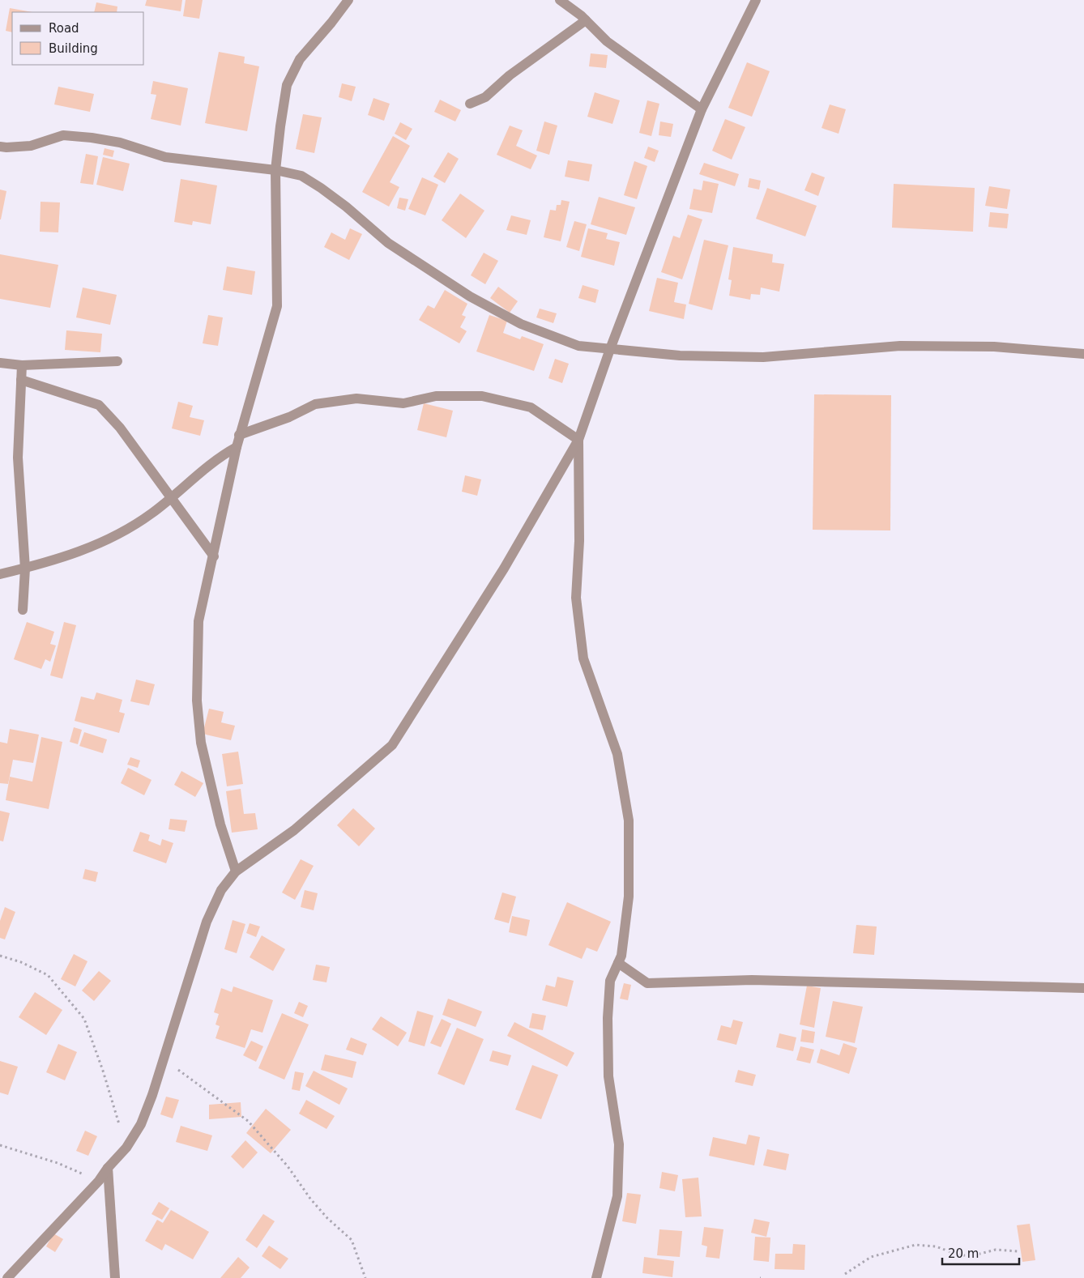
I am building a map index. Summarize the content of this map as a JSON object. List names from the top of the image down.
{
  "legend": ["Road", "Building"],
  "scale_bar": "20 m"
}
